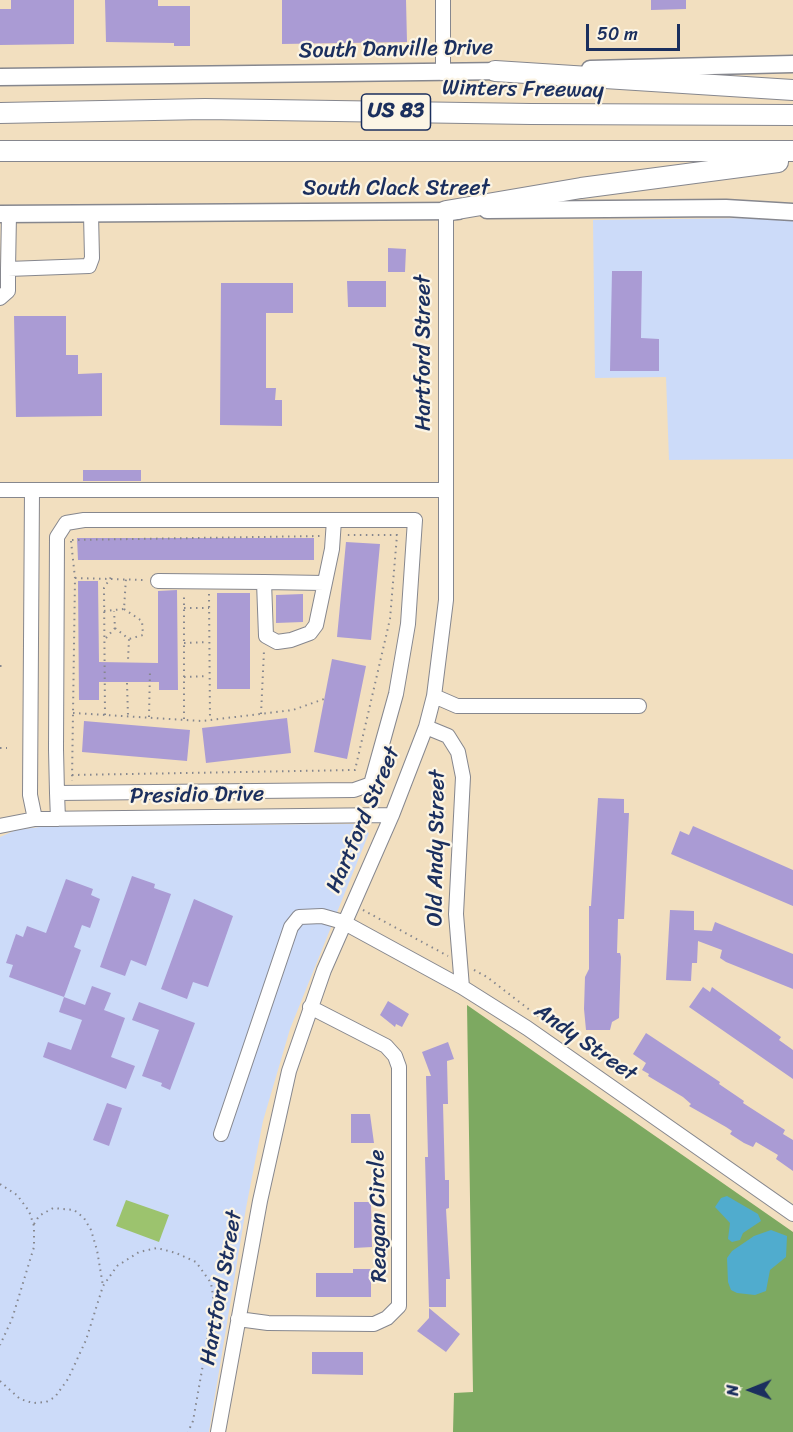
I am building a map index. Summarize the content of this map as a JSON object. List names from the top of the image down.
{
  "streets": {
    "highway": ["Winters Freeway", "US 83"],
    "main road": ["South Danville Drive", "South Clack Street"],
    "street": [
      "Hartford Street",
      "Presidio Drive",
      "Old Andy Street",
      "Andy Street",
      "Reagan Circle"
    ]
  },
  "crossings": [
    ["South Clack Street", "Hartford Street"],
    ["Hartford Street", "Presidio Drive"],
    ["Hartford Street", "Old Andy Street"],
    ["Hartford Street", "Andy Street"],
    ["Hartford Street", "Reagan Circle"],
    ["Old Andy Street", "Andy Street"]
  ],
  "scale_bar": "50 m",
  "north": "left"
}
